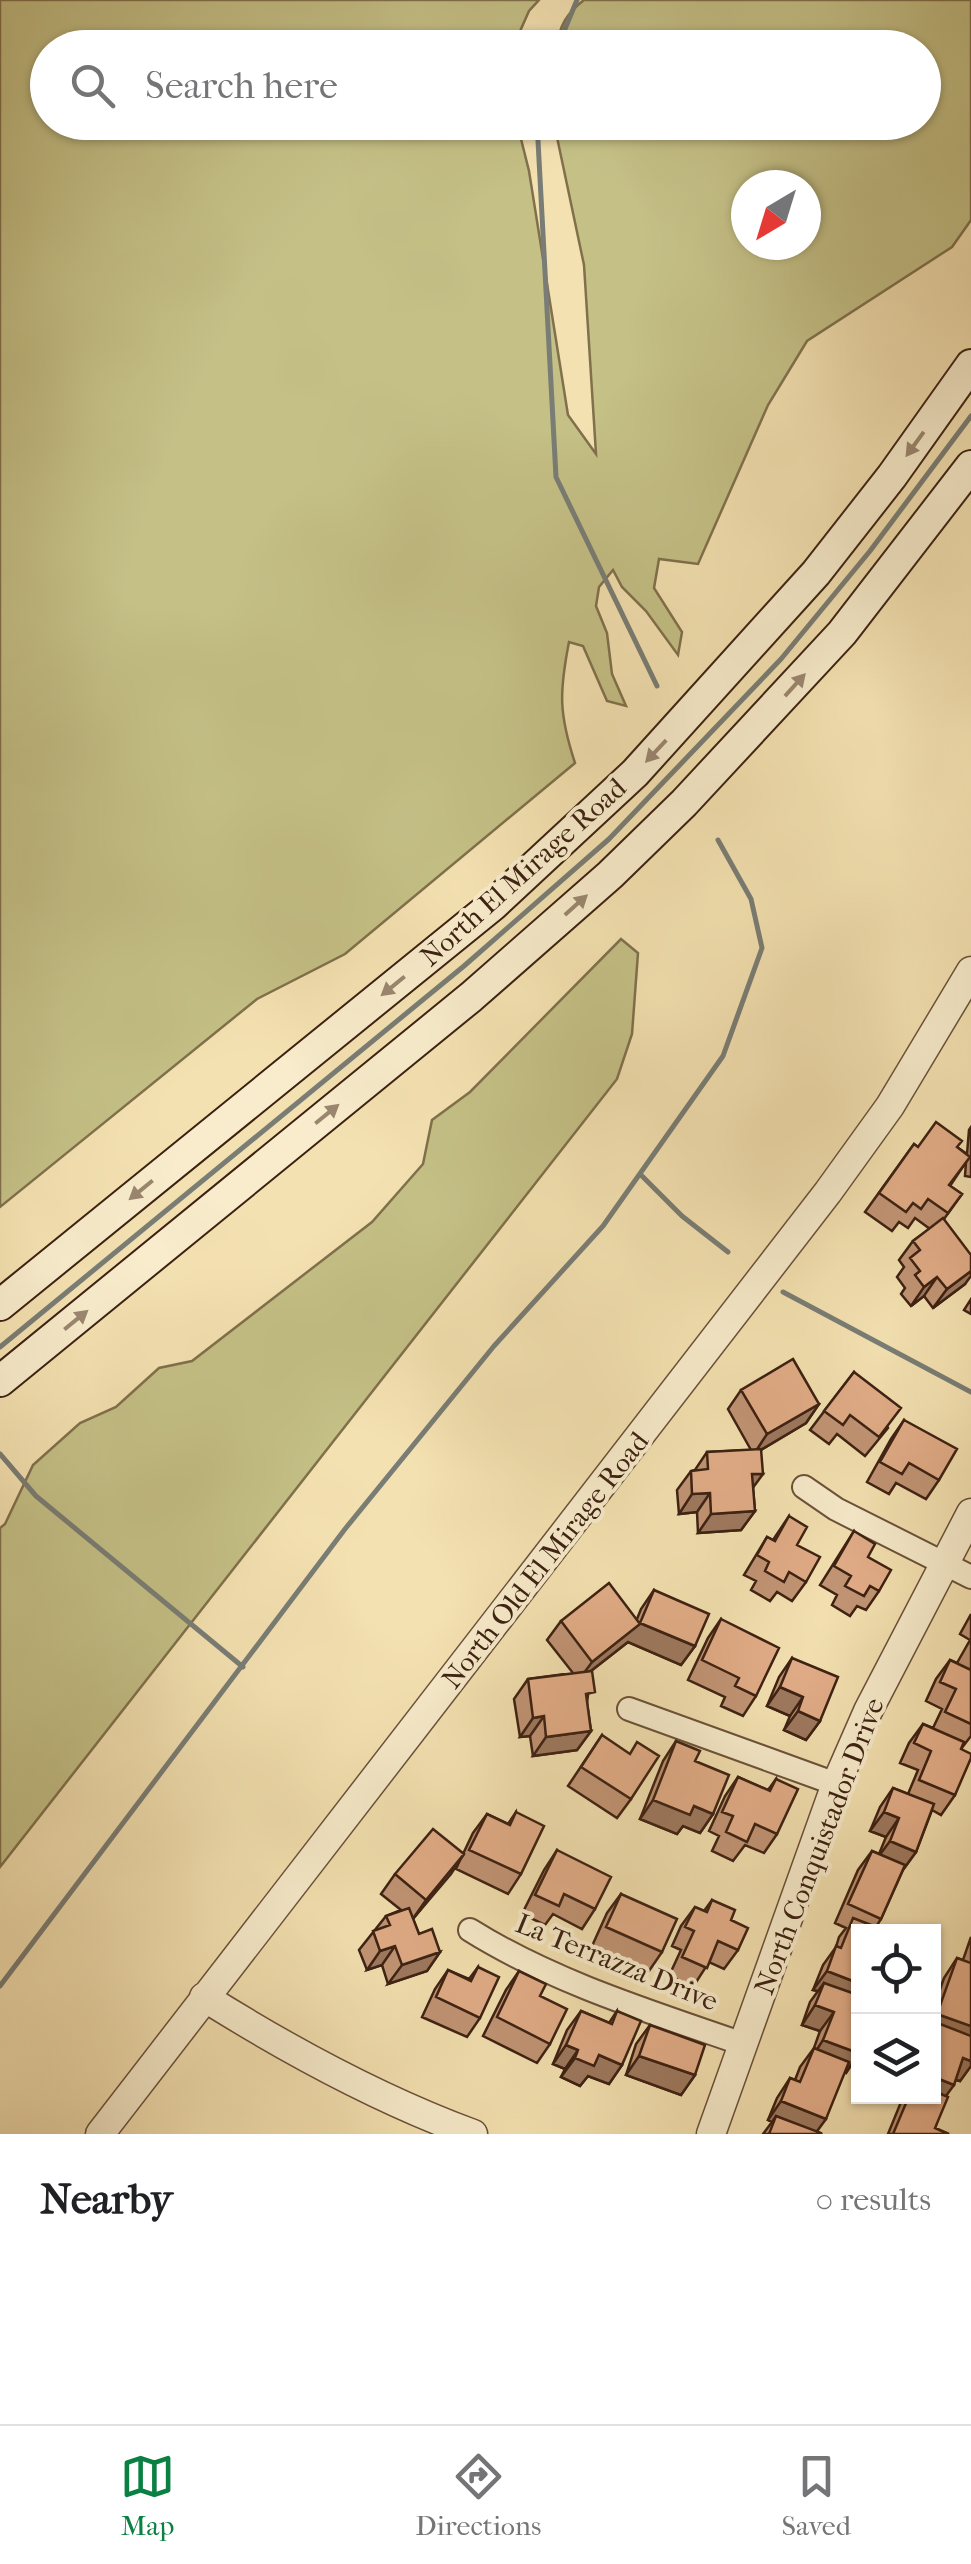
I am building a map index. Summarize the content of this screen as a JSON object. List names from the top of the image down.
{
  "streets": {
    "main road": ["North El Mirage Road"],
    "street": ["North Old El Mirage Road", "North Conquistador Drive", "La Terrazza Drive"]
  },
  "crossings": [
    ["North Conquistador Drive", "La Terrazza Drive"]
  ],
  "north": "bottom left",
  "page": {
    "search": "Search here",
    "heading": ["Nearby", "0 results"],
    "nav": ["Map", "Directions", "Saved"]
  }
}
